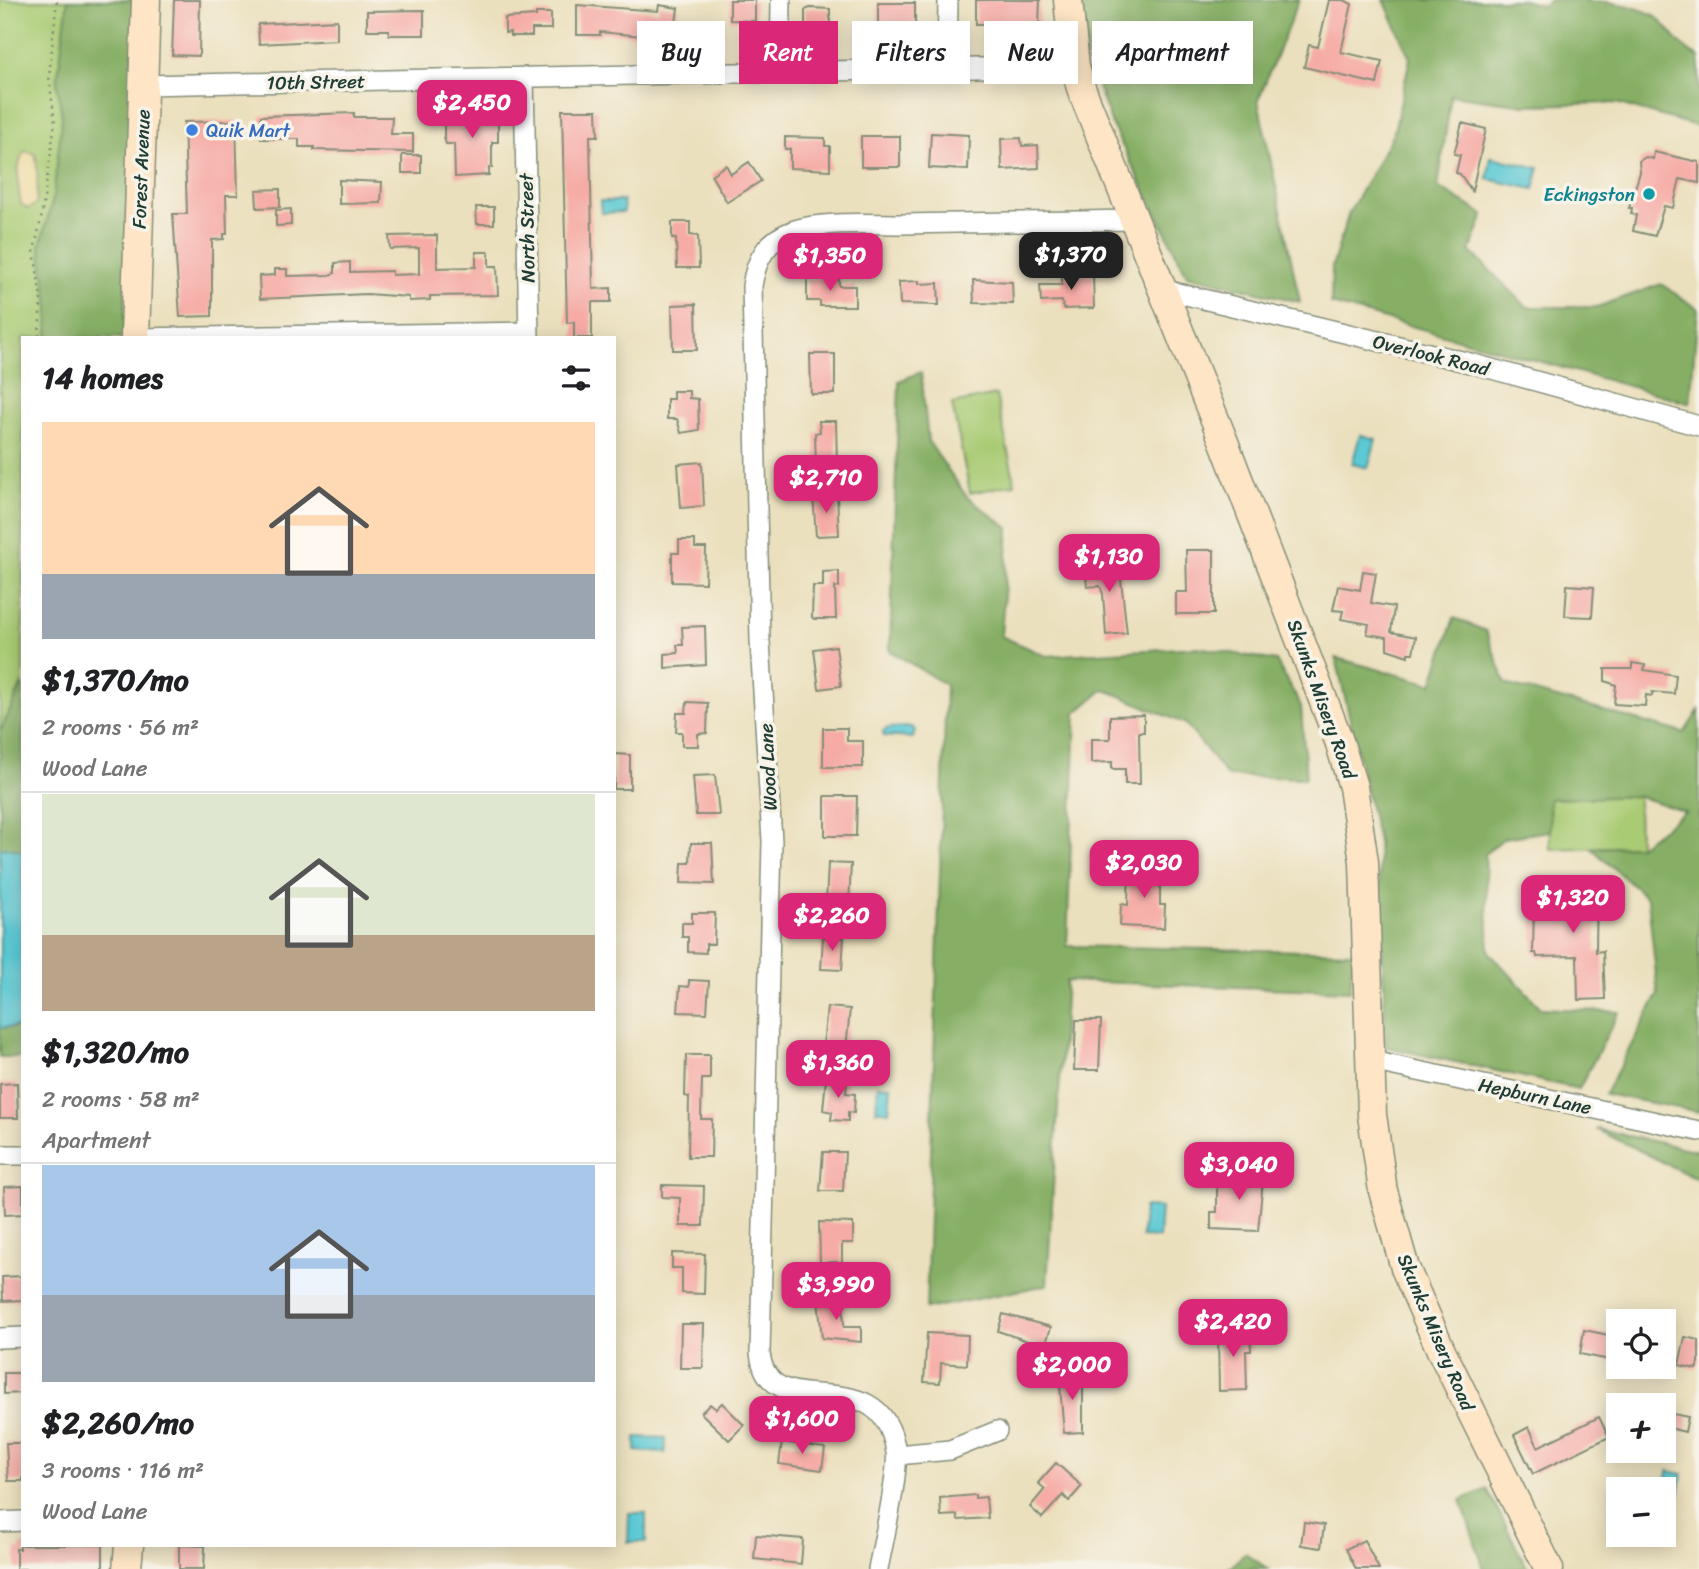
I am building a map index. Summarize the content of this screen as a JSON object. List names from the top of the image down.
{
  "streets": {
    "main road": ["Forest Avenue", "Skunks Misery Road"],
    "street": [
      "10th Street",
      "North Street",
      "Overlook Road",
      "Wood Lane",
      "Hepburn Lane"
    ]
  },
  "crossings": [
    ["10th Street", "Forest Avenue"],
    ["10th Street", "North Street"],
    ["Overlook Road", "Skunks Misery Road"],
    ["Skunks Misery Road", "Wood Lane"],
    ["Skunks Misery Road", "Hepburn Lane"]
  ],
  "places": ["Quik Mart", "Eckingston"],
  "page": {
    "chip": [
      "Buy",
      "Rent",
      "Filters",
      "New",
      "Apartment"
    ],
    "price": [
      "$2,450",
      "$1,370",
      "$1,350",
      "$2,710",
      "$1,130",
      "$2,030",
      "$1,320",
      "$2,260",
      "$1,360",
      "$3,040",
      "$3,990",
      "$2,420",
      "$2,000",
      "$1,600"
    ],
    "heading": "14 homes",
    "list": [
      {
        "name": "$1,370/mo",
        "note": "2 rooms · 56 m² · Wood Lane"
      },
      {
        "name": "$1,320/mo",
        "note": "2 rooms · 58 m² · Apartment"
      },
      {
        "name": "$2,260/mo",
        "note": "3 rooms · 116 m² · Wood Lane"
      }
    ],
    "map_buttons": ["+", "−"]
  }
}
